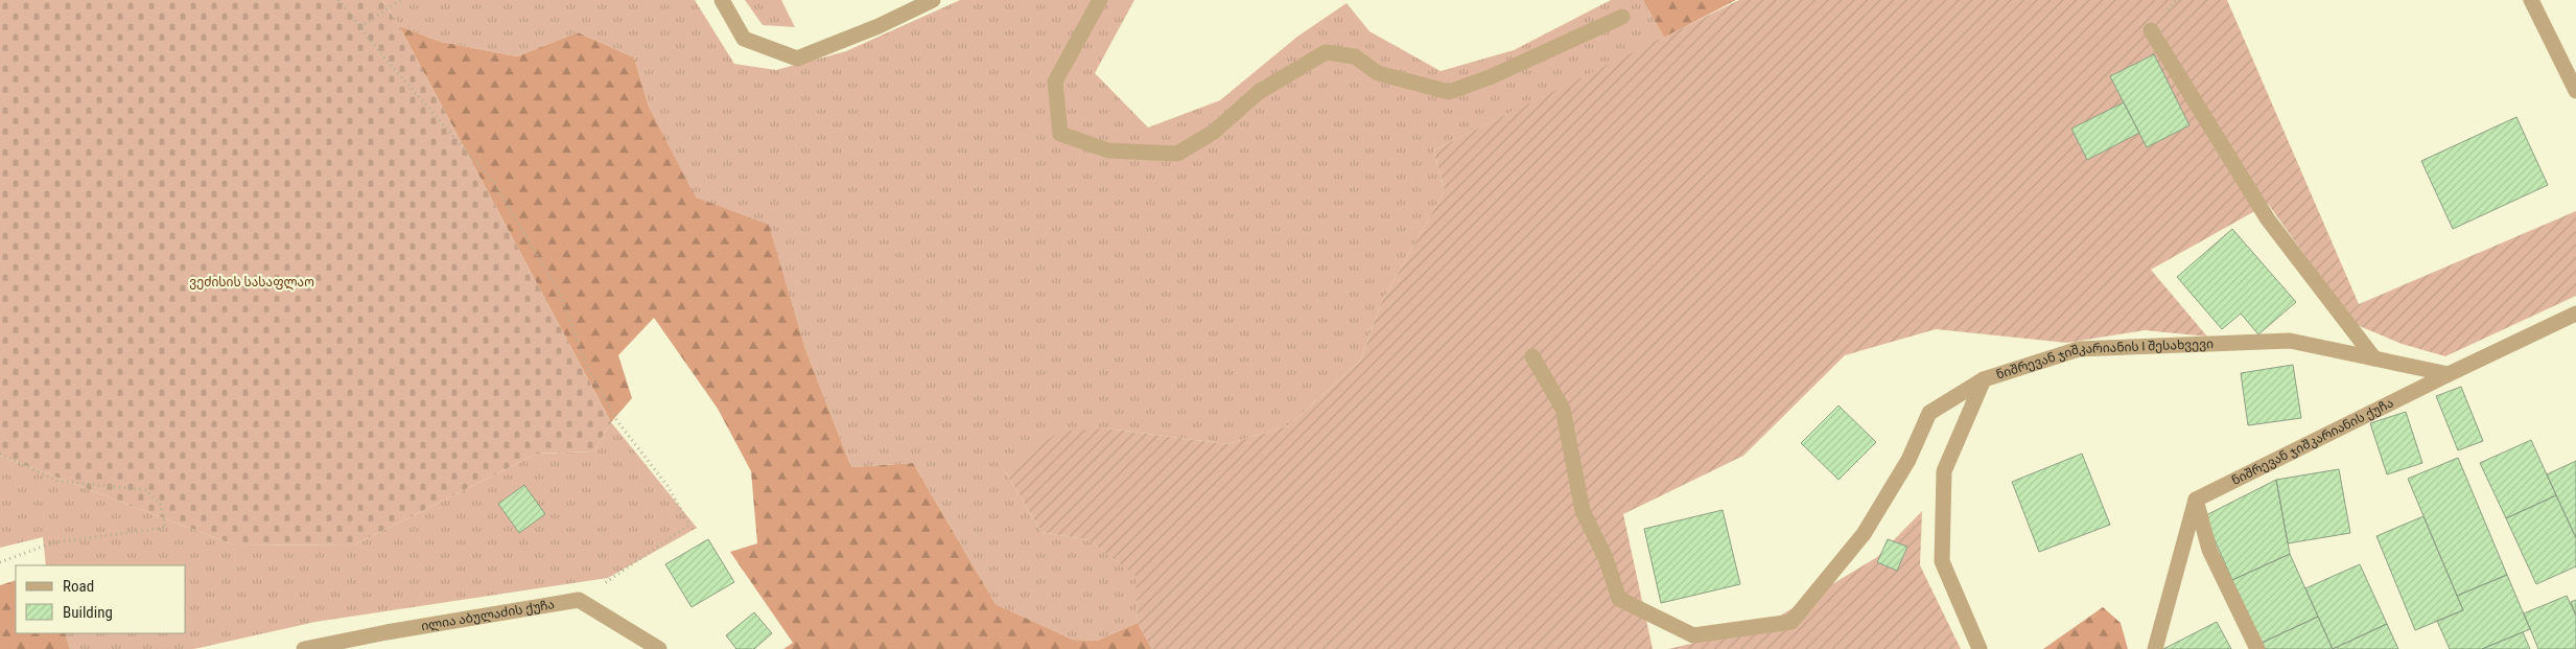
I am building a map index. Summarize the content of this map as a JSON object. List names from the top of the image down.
{
  "streets": {
    "street": ["ნიშრევან ჯიშკარიანის I შესახვევი", "ნიშრევან ჯიშკარიანის ქუჩა", "ილია აბულაძის ქუჩა"]
  },
  "crossings": [
    ["ნიშრევან ჯიშკარიანის I შესახვევი", "ნიშრევან ჯიშკარიანის ქუჩა"]
  ],
  "parks": ["ვეძისის სასაფლაო"],
  "legend": ["Road", "Building"]
}
